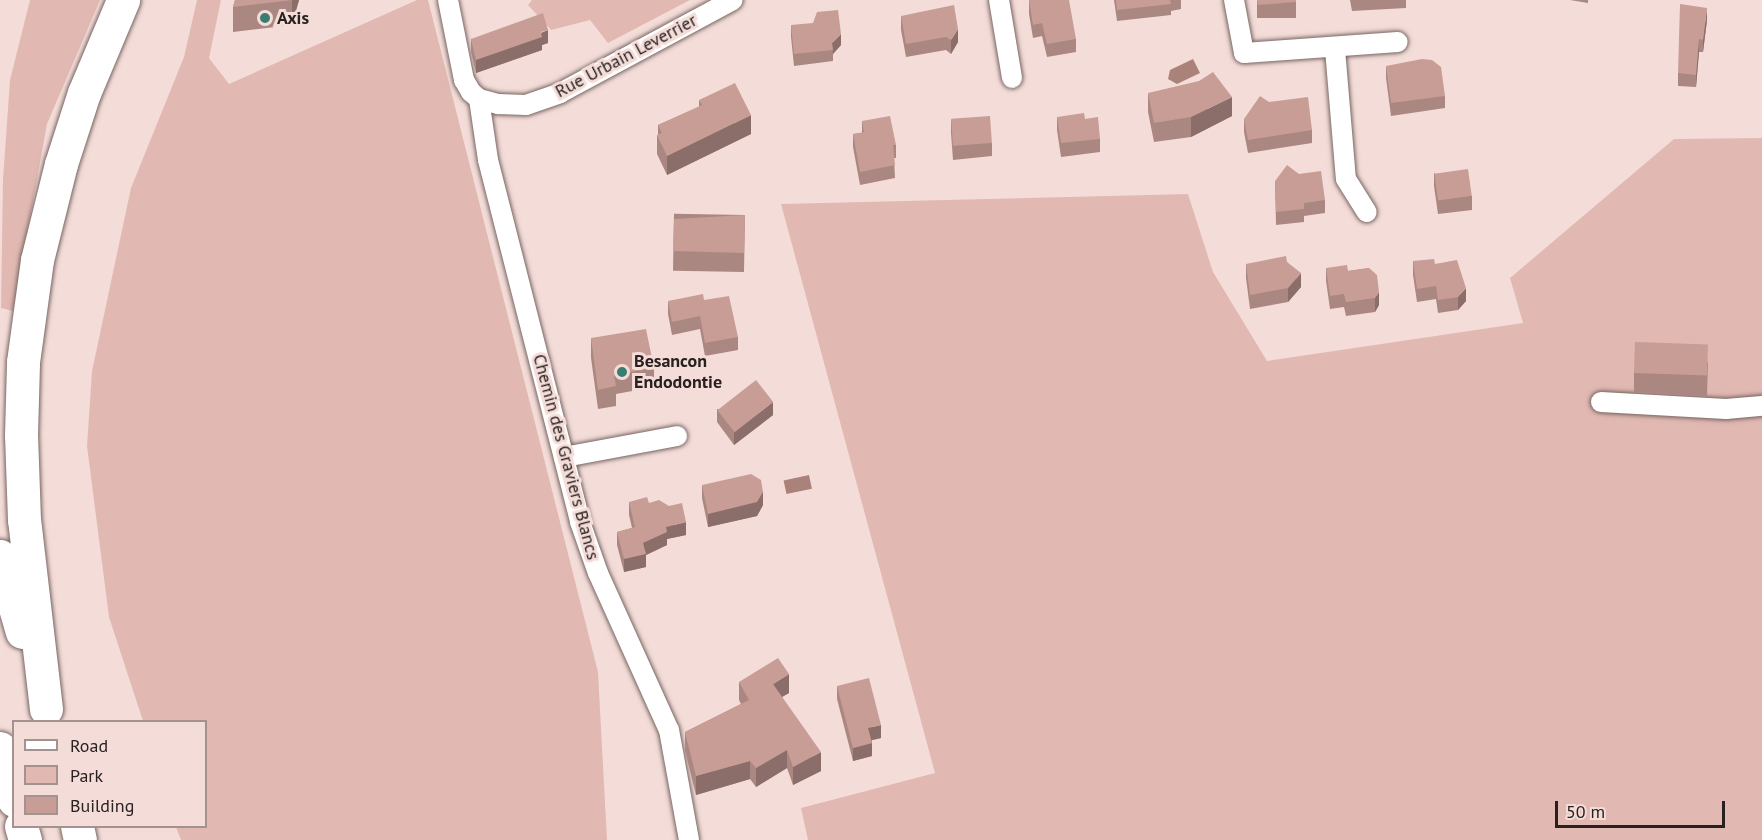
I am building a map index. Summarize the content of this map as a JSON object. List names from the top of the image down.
{
  "streets": {
    "street": ["Rue Urbain Leverrier", "Chemin des Graviers Blancs"]
  },
  "crossings": [
    ["Rue Urbain Leverrier", "Chemin des Graviers Blancs"]
  ],
  "places": ["Axis", "Besancon Endodontie"],
  "legend": ["Road", "Park", "Building"],
  "scale_bar": "50 m"
}
